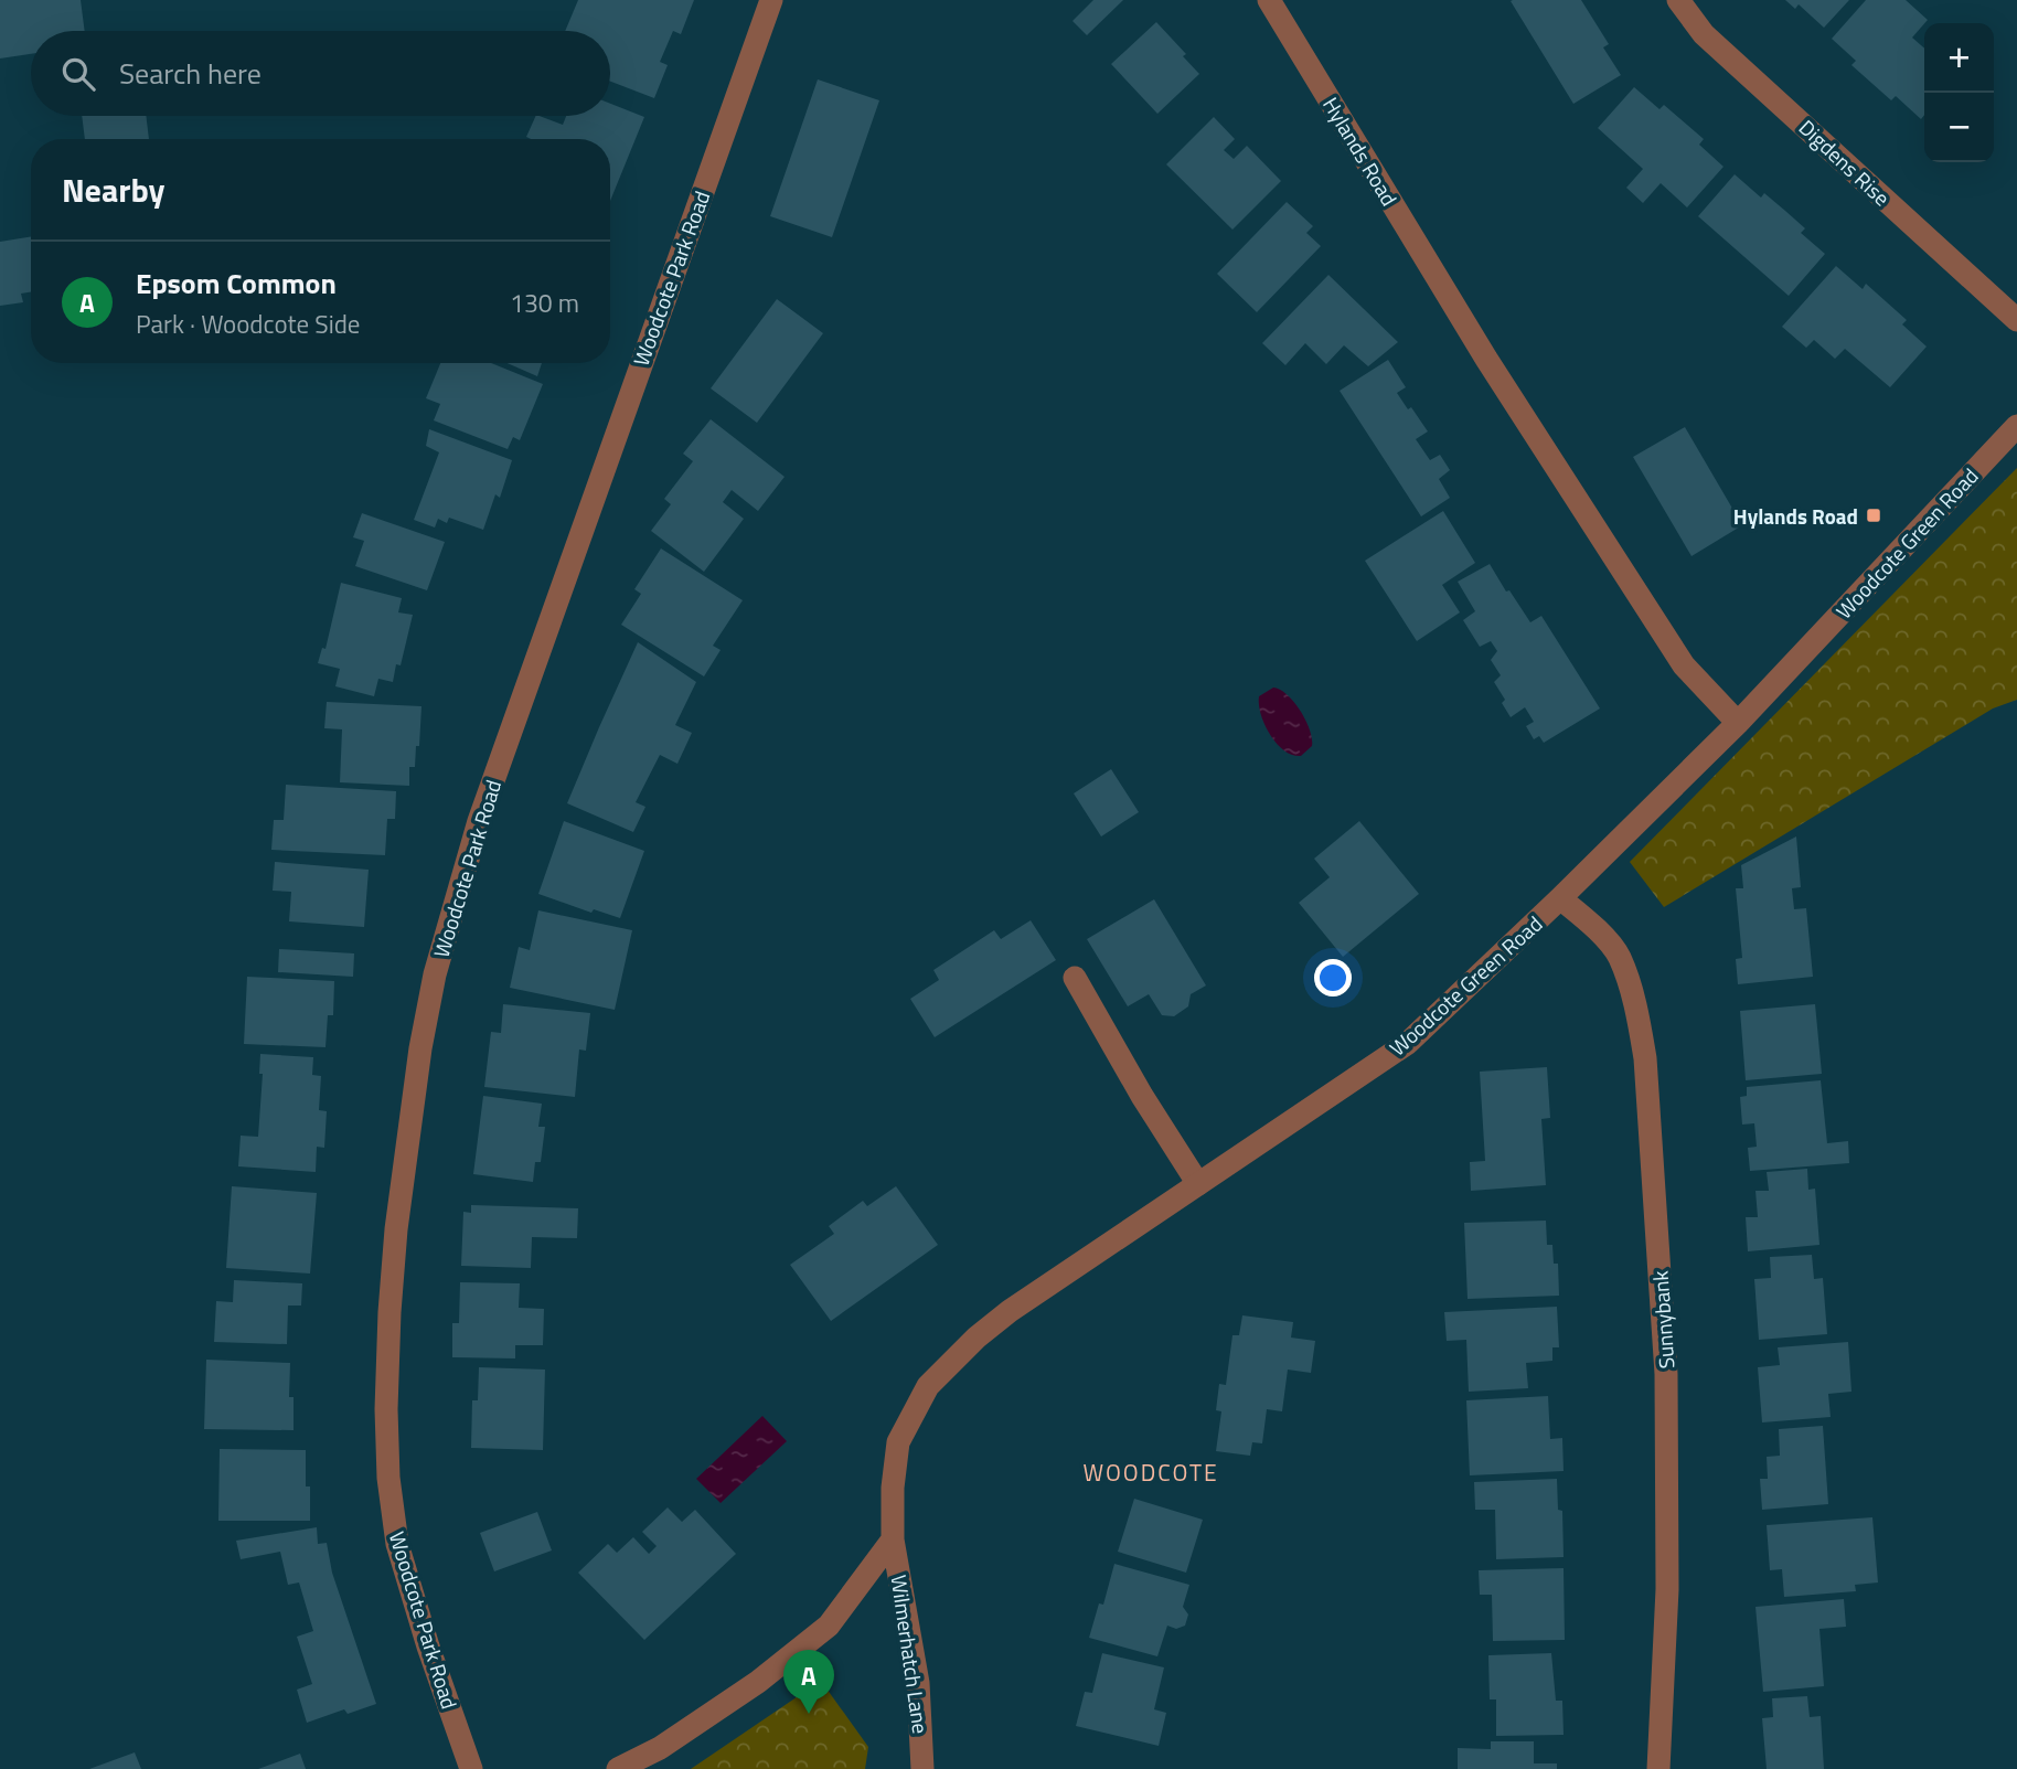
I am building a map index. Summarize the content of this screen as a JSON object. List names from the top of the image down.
{
  "streets": {
    "street": [
      "Hylands Road",
      "Digdens Rise",
      "Woodcote Park Road",
      "Woodcote Green Road",
      "Sunnybank",
      "Wilmerhatch Lane"
    ]
  },
  "crossings": [
    ["Hylands Road", "Woodcote Green Road"],
    ["Woodcote Green Road", "Sunnybank"],
    ["Woodcote Green Road", "Wilmerhatch Lane"]
  ],
  "districts": ["WOODCOTE"],
  "places": {
    "transit": ["Hylands Road"]
  },
  "page": {
    "map_buttons": ["+", "−"],
    "search": "Search here",
    "heading": "Nearby",
    "list": [
      {
        "mark": "A",
        "name": "Epsom Common",
        "note": "Park · Woodcote Side",
        "value": "130 m"
      }
    ],
    "pins": "A"
  }
}
